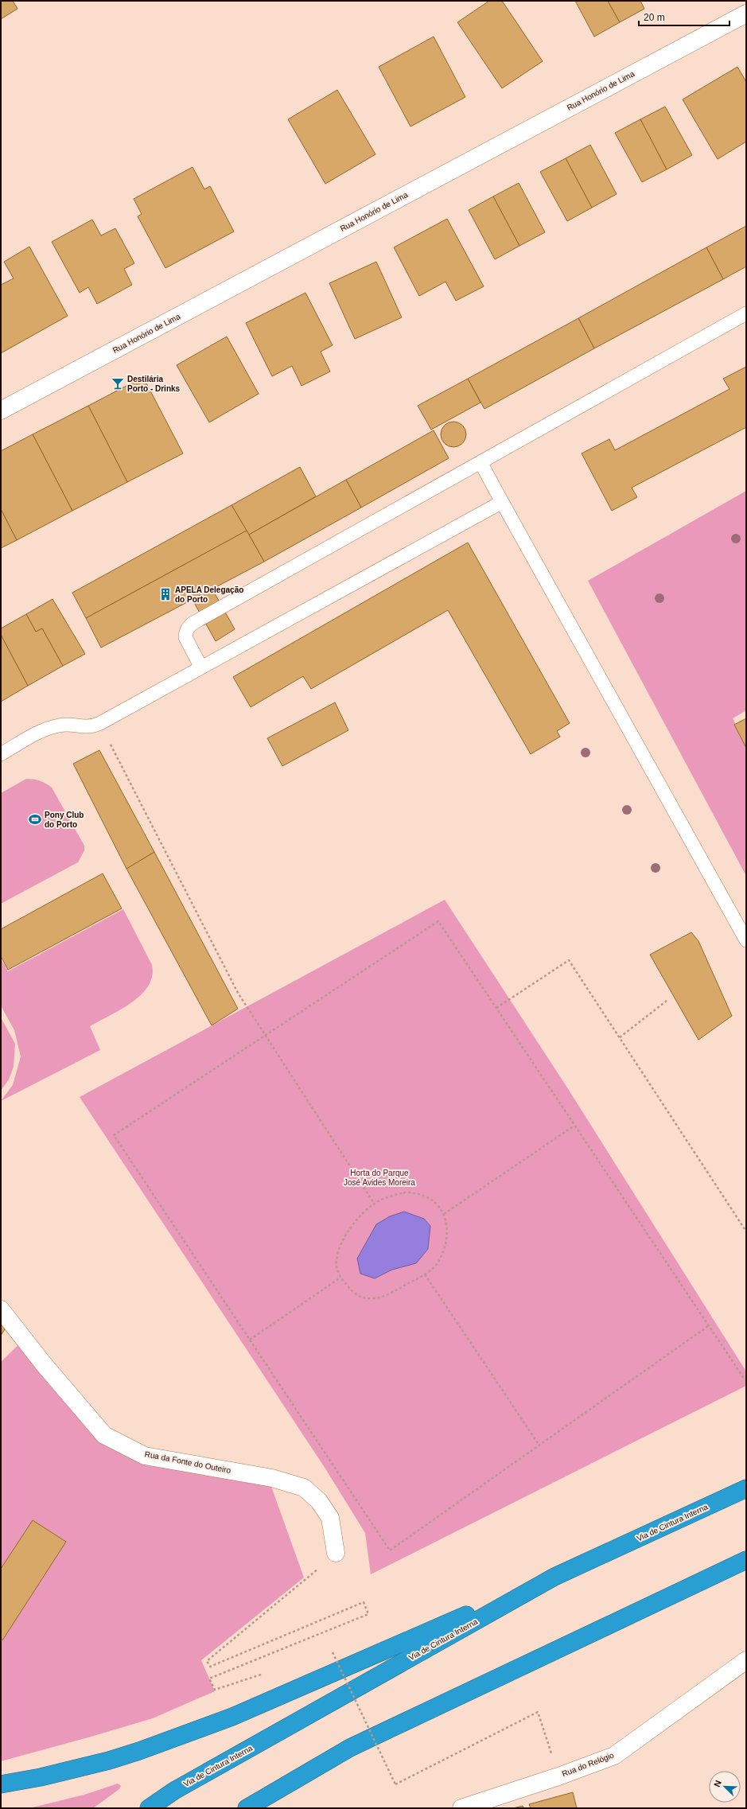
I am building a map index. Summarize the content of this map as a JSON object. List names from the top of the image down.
{
  "streets": {
    "highway": ["Via de Cintura Interna"],
    "street": ["Rua Honório de Lima", "Rua da Fonte do Outeiro", "Rua do Relógio"]
  },
  "parks": ["Horta do Parque José Avides Moreira"],
  "places": {
    "bar": ["Destilária Porto - Drinks"],
    "building": ["APELA Delegação do Porto"],
    "sports": ["Pony Club do Porto"]
  },
  "scale_bar": "20 m",
  "north": "top left"
}
